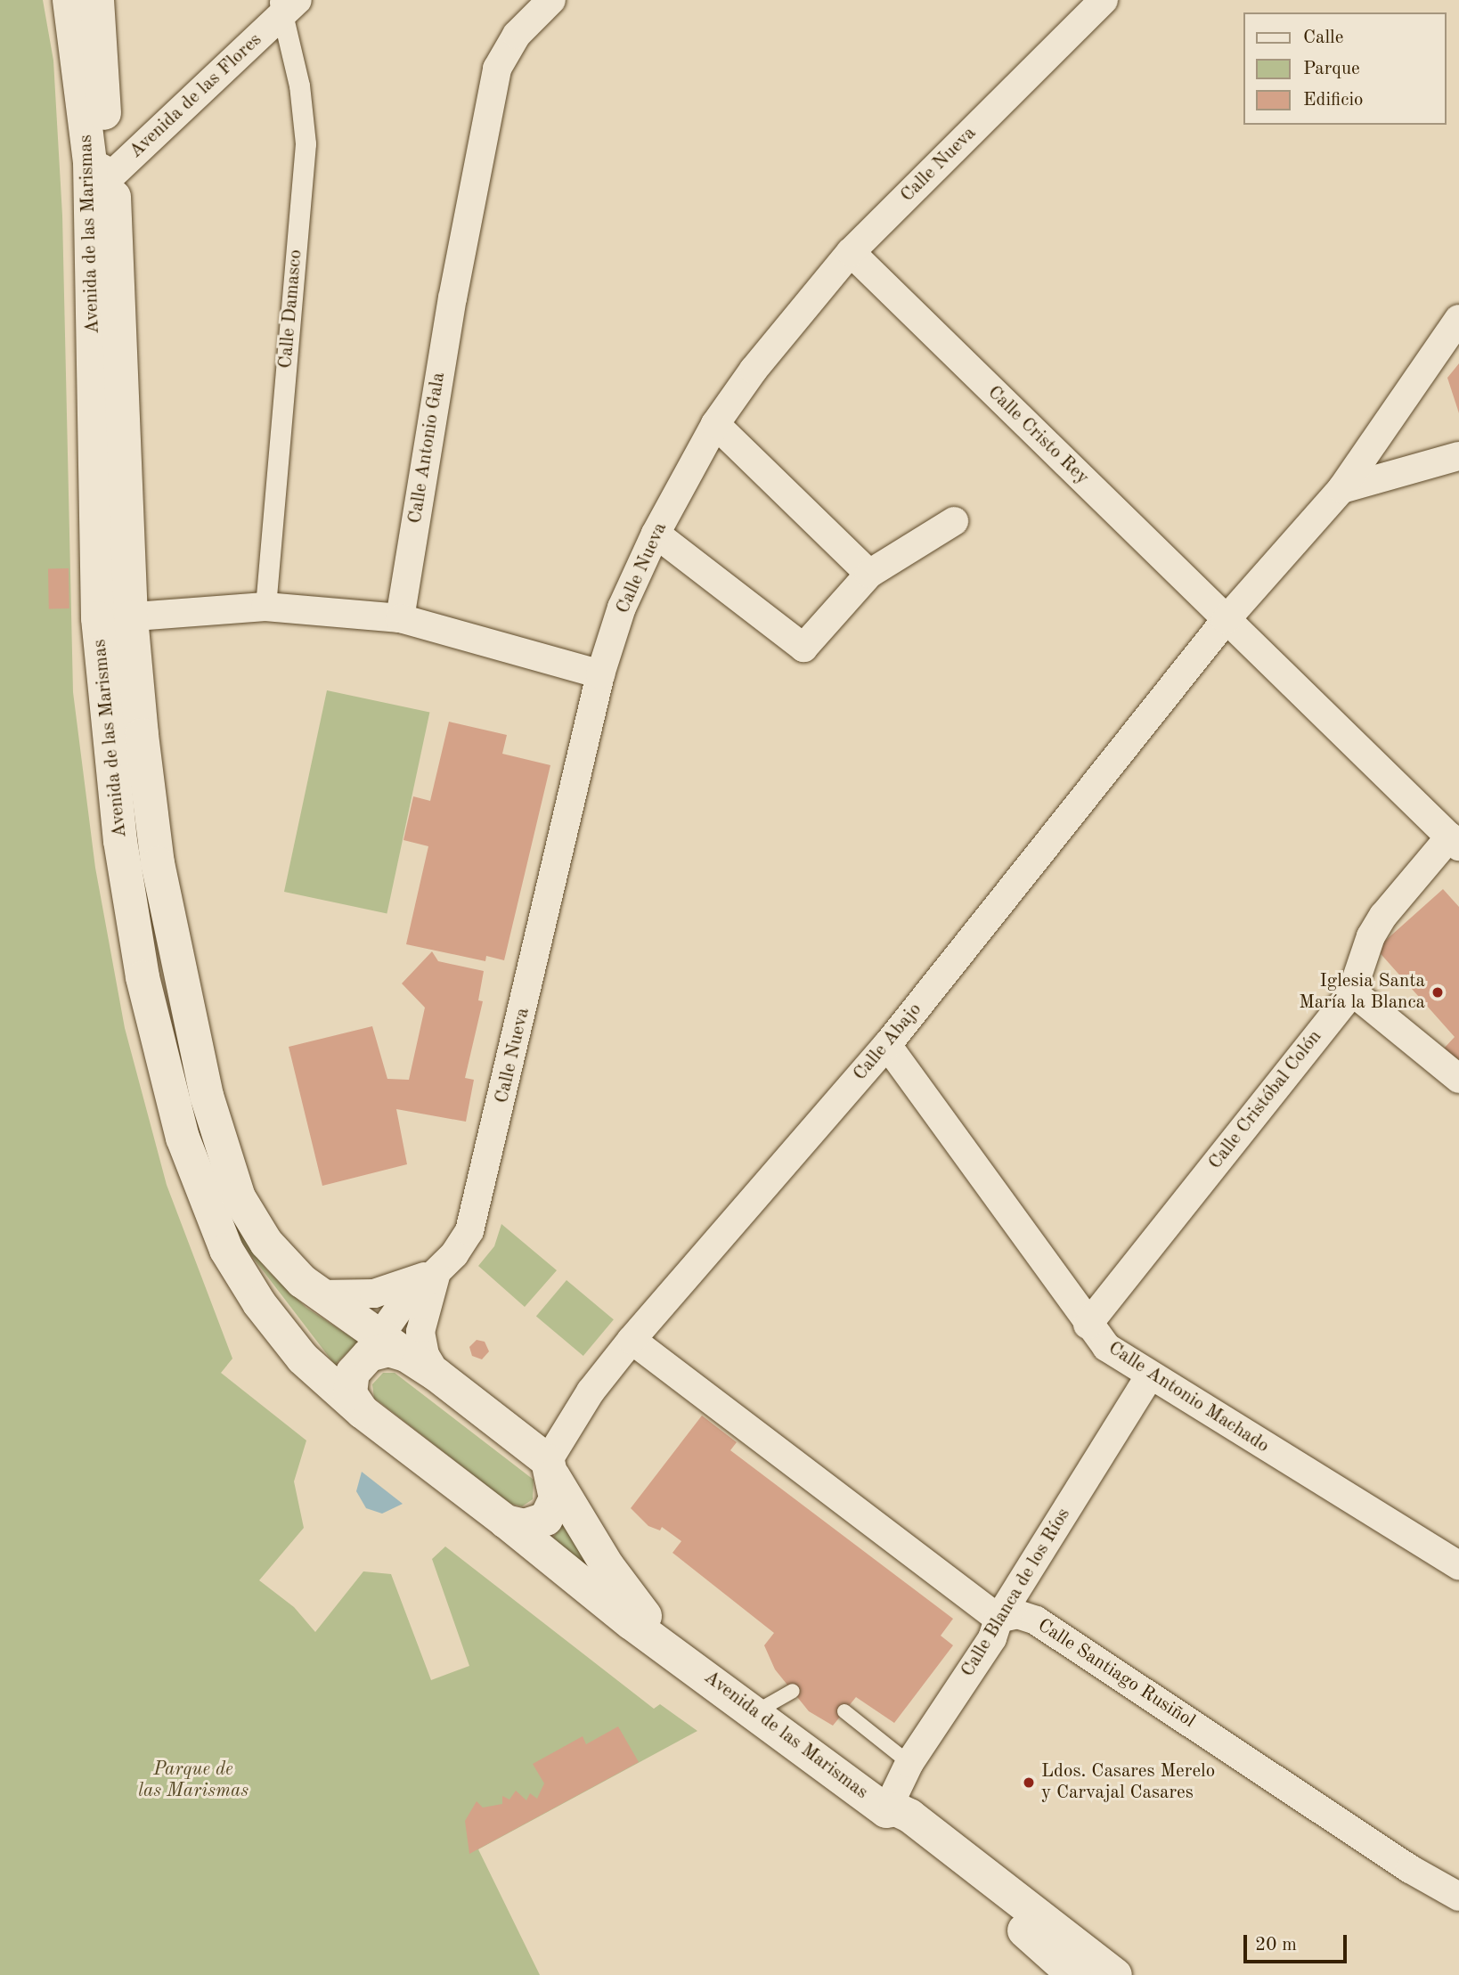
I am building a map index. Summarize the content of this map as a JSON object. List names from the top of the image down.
{
  "streets": {
    "street": [
      "Avenida de las Flores",
      "Calle Nueva",
      "Avenida de las Marismas",
      "Calle Damasco",
      "Calle Cristo Rey",
      "Calle Antonio Gala",
      "Calle Abajo",
      "Calle Cristóbal Colón",
      "Calle Antonio Machado",
      "Calle Blanca de los Ríos",
      "Calle Santiago Rusiñol"
    ]
  },
  "crossings": [
    ["Avenida de las Flores", "Avenida de las Marismas"],
    ["Avenida de las Flores", "Calle Damasco"],
    ["Calle Nueva", "Avenida de las Marismas"],
    ["Calle Nueva", "Calle Cristo Rey"],
    ["Avenida de las Marismas", "Calle Abajo"],
    ["Avenida de las Marismas", "Calle Blanca de los Ríos"],
    ["Calle Cristo Rey", "Calle Abajo"],
    ["Calle Cristo Rey", "Calle Cristóbal Colón"],
    ["Calle Abajo", "Calle Antonio Machado"],
    ["Calle Cristóbal Colón", "Calle Antonio Machado"],
    ["Calle Antonio Machado", "Calle Blanca de los Ríos"],
    ["Calle Blanca de los Ríos", "Calle Santiago Rusiñol"]
  ],
  "parks": ["Parque de las Marismas"],
  "places": ["Iglesia Santa María la Blanca", "Ldos. Casares Merelo y Carvajal Casares"],
  "legend": ["Calle", "Parque", "Edificio"],
  "scale_bar": "20 m"
}
